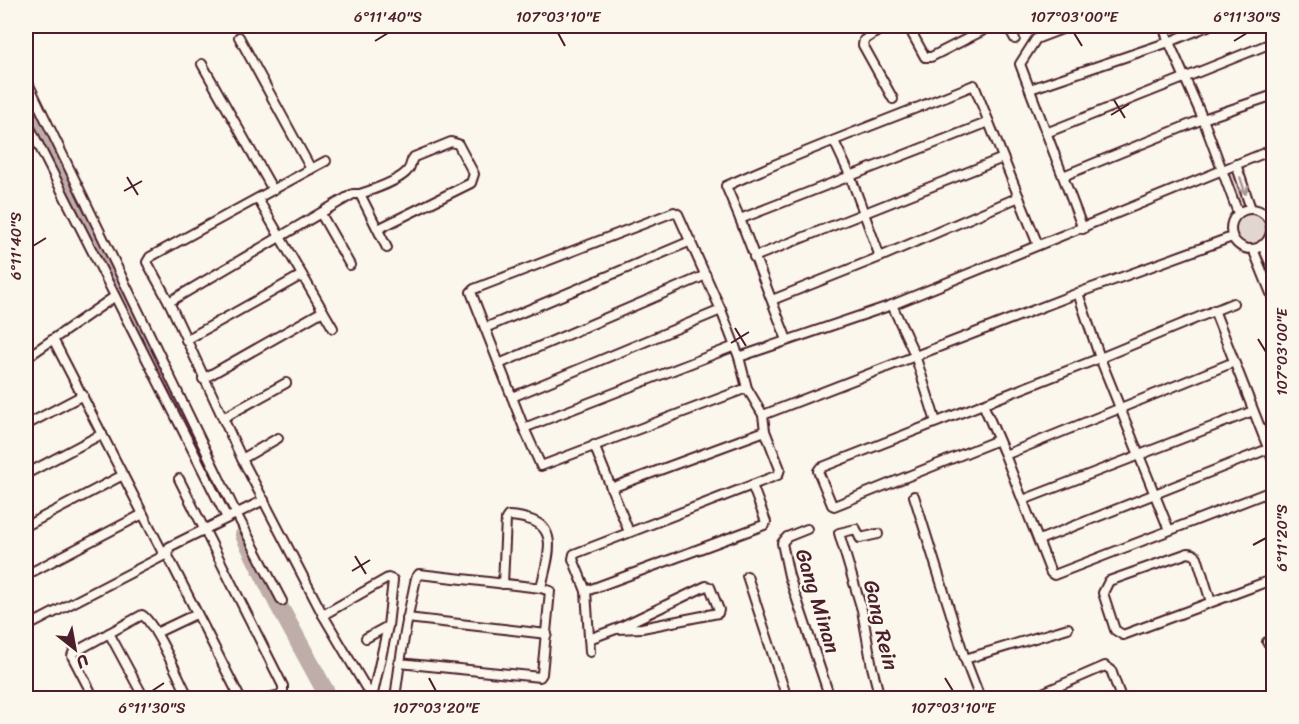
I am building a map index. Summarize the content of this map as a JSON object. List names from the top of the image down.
{
  "streets": {
    "street": ["Gang Minan", "Gang Rein"]
  },
  "north": "bottom right",
  "coordinates": [
    "6°11'40\"S",
    "107°03'10\"E",
    "107°03'00\"E",
    "6°11'30\"S",
    "6°11'20\"S",
    "107°03'20\"E"
  ]
}
